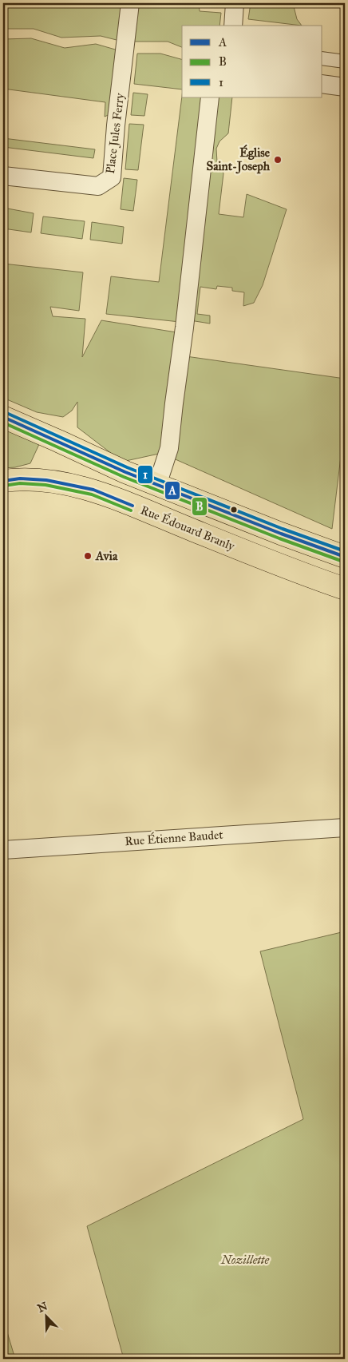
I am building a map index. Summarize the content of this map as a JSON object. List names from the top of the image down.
{
  "streets": {
    "main road": ["Rue Édouard Branly"],
    "street": ["Place Jules Ferry", "Rue Étienne Baudet"]
  },
  "parks": ["Nozillette"],
  "places": ["Église Saint-Joseph", "Avia"],
  "lines": ["transit line 1", "transit line A", "transit line B"],
  "legend": ["A", "B", "1"],
  "north": "top left"
}
